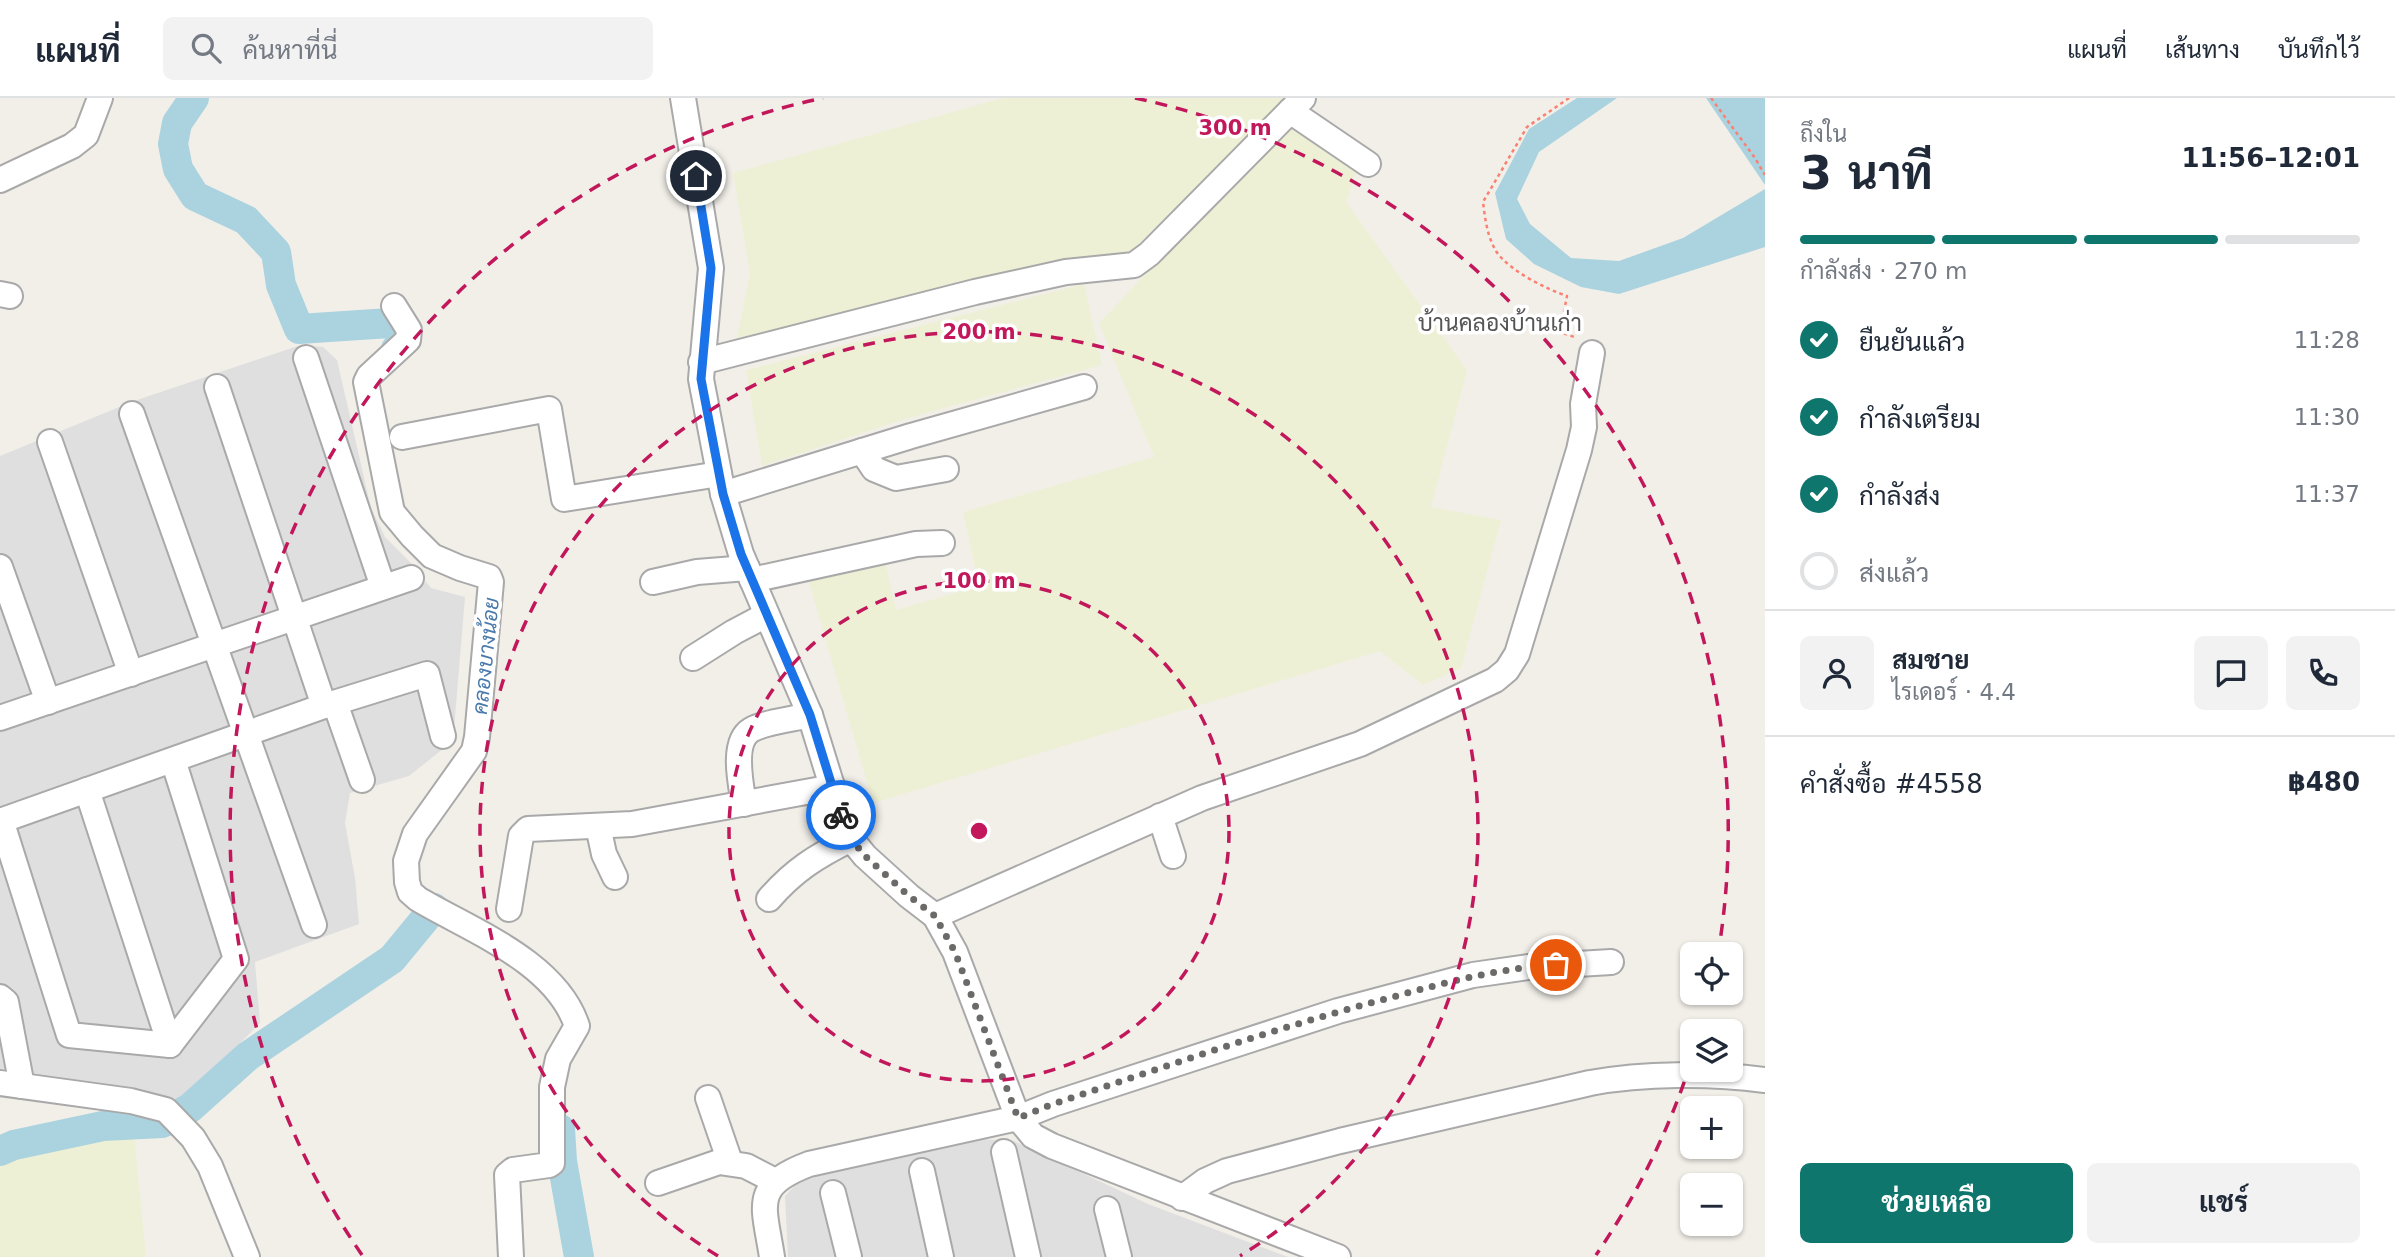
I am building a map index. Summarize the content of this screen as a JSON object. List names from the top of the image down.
{
  "districts": ["บ้านคลองบ้านเก่า"],
  "water": ["คลองบางน้อย"],
  "page": {
    "header": "แผนที่",
    "search": "ค้นหาที่นี่",
    "nav": ["แผนที่", "เส้นทาง", "บันทึกไว้"],
    "heading": ["3 นาที", "ถึงใน", "11:56–12:01"],
    "panel": [
      "สมชาย",
      "ไรเดอร์ · 4.4",
      "คำสั่งซื้อ #4558",
      "฿480"
    ],
    "bar": "กำลังส่ง · 270 m",
    "list": [
      ["ยืนยันแล้ว", "11:28"],
      ["กำลังเตรียม", "11:30"],
      ["กำลังส่ง", "11:37"],
      "ส่งแล้ว"
    ],
    "map_buttons": ["+", "−"],
    "buttons": ["ช่วยเหลือ", "แชร์"]
  },
  "rings": ["300 m", "200 m", "100 m"]
}
